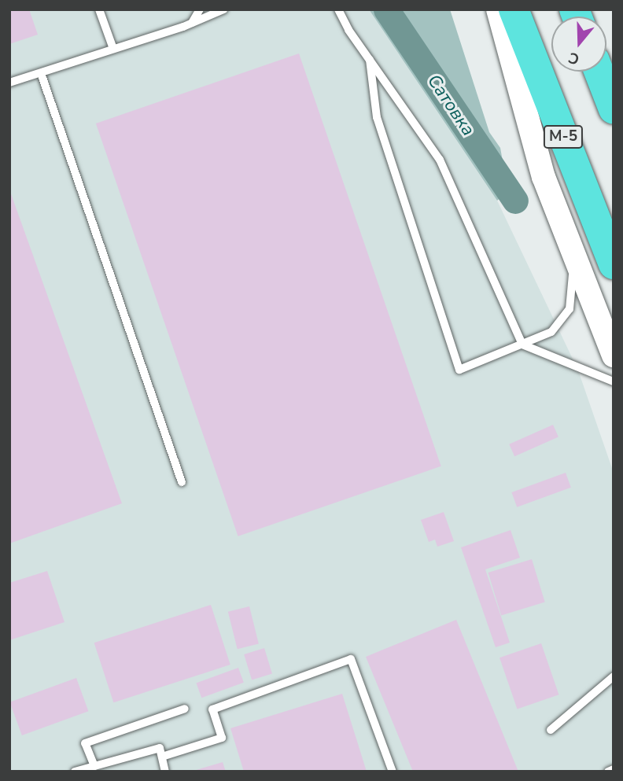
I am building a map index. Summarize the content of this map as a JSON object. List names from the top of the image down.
{
  "streets": {
    "highway": ["М-5"]
  },
  "water": ["Сатовка"],
  "north": "bottom"
}
